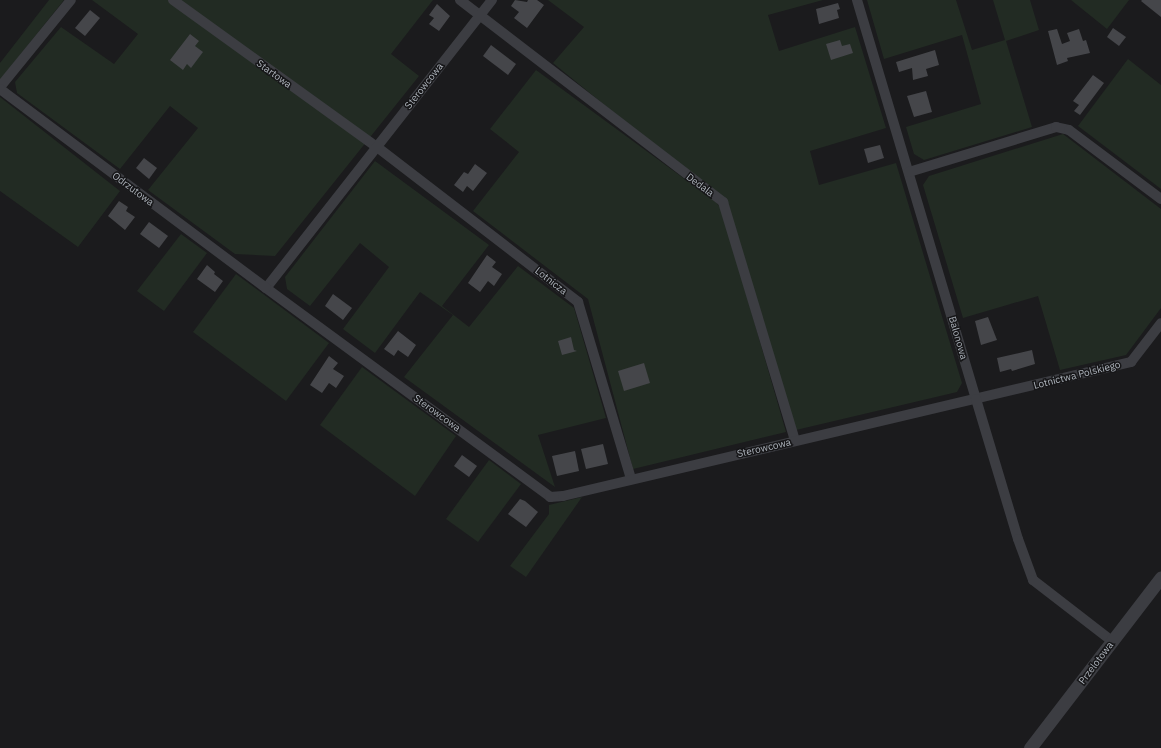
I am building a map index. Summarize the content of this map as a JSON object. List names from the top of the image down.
{
  "streets": {
    "street": [
      "Startowa",
      "Sterowcowa",
      "Dedala",
      "Odrzutowa",
      "Lotnicza",
      "Balonowa",
      "Lotnictwa Polskiego",
      "Przelotowa"
    ]
  },
  "crossings": [
    ["Startowa", "Sterowcowa"],
    ["Startowa", "Lotnicza"],
    ["Sterowcowa", "Dedala"],
    ["Sterowcowa", "Odrzutowa"],
    ["Sterowcowa", "Lotnicza"],
    ["Sterowcowa", "Balonowa"],
    ["Sterowcowa", "Lotnictwa Polskiego"],
    ["Balonowa", "Lotnictwa Polskiego"],
    ["Balonowa", "Przelotowa"]
  ]
}
